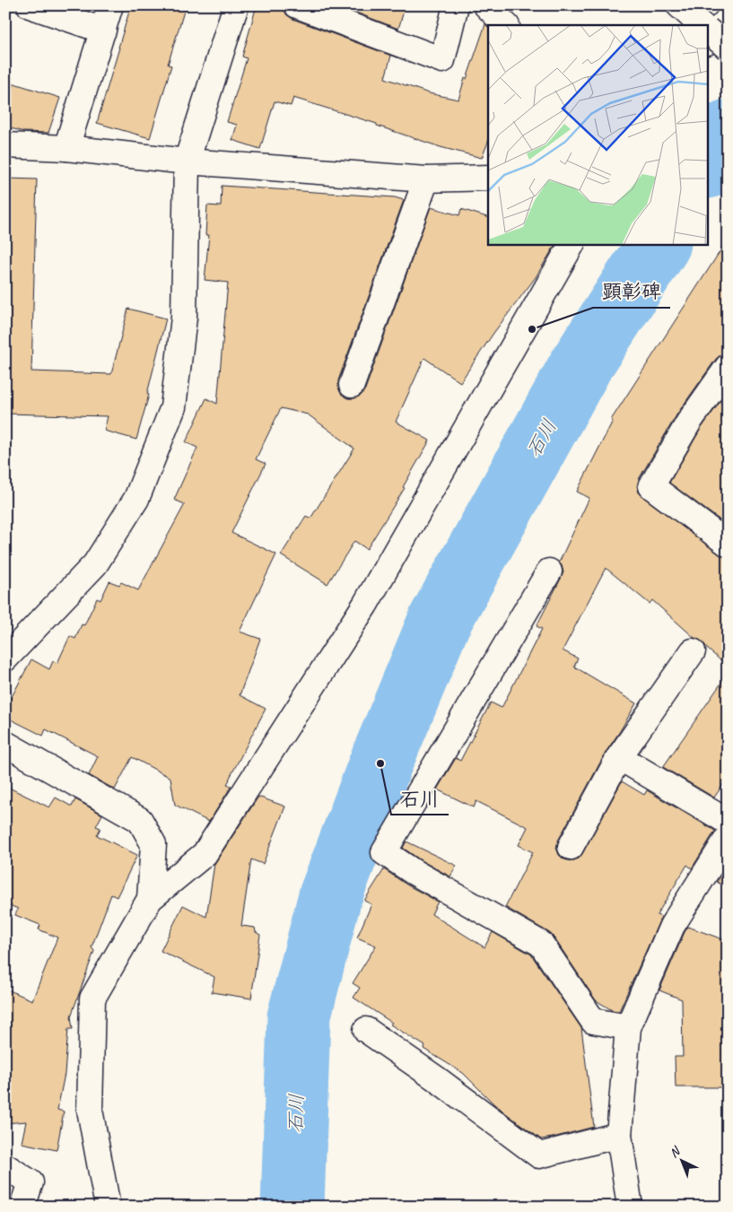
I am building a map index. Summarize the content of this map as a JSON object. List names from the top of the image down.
{
  "water": ["石川"],
  "places": ["顕彰碑", "石川"],
  "north": "top left"
}
